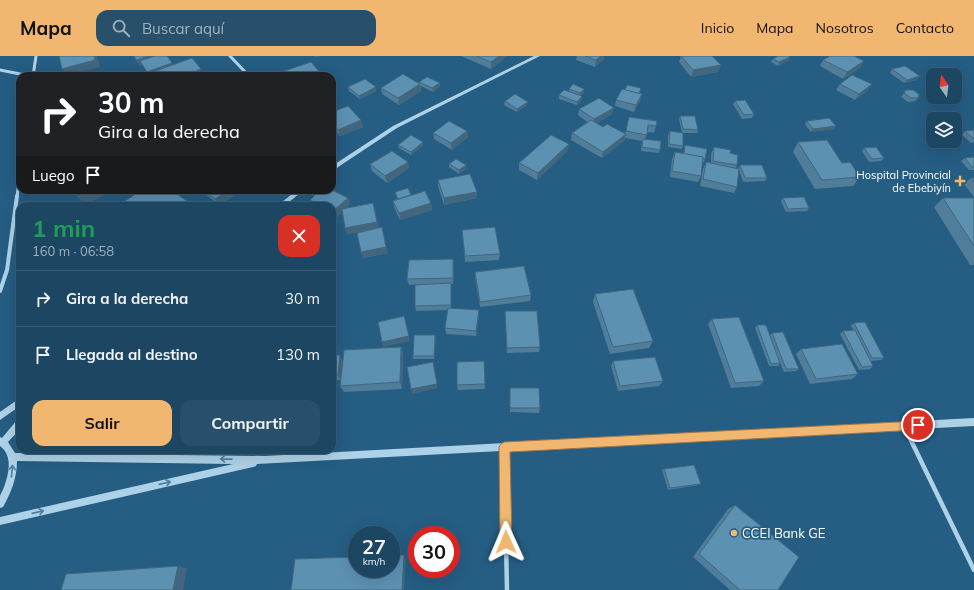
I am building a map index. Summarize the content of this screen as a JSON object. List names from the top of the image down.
{
  "places": {
    "health": ["Hospital Provincial de Ebebiyín"],
    "other": ["CCEI Bank GE"]
  },
  "north": "top",
  "page": {
    "header": "Mapa",
    "search": "Buscar aquí",
    "nav": [
      "Inicio",
      "Mapa",
      "Nosotros",
      "Contacto"
    ],
    "turn": ["30 m", "Gira a la derecha"],
    "then": "Luego",
    "heading": ["1 min", "160 m · 06:58"],
    "list": [
      {
        "name": "Gira a la derecha",
        "value": "30 m"
      },
      {
        "name": "Llegada al destino",
        "value": "130 m"
      }
    ],
    "buttons": ["Salir", "Compartir"],
    "speed": "27 km/h",
    "limit": "30"
  }
}
